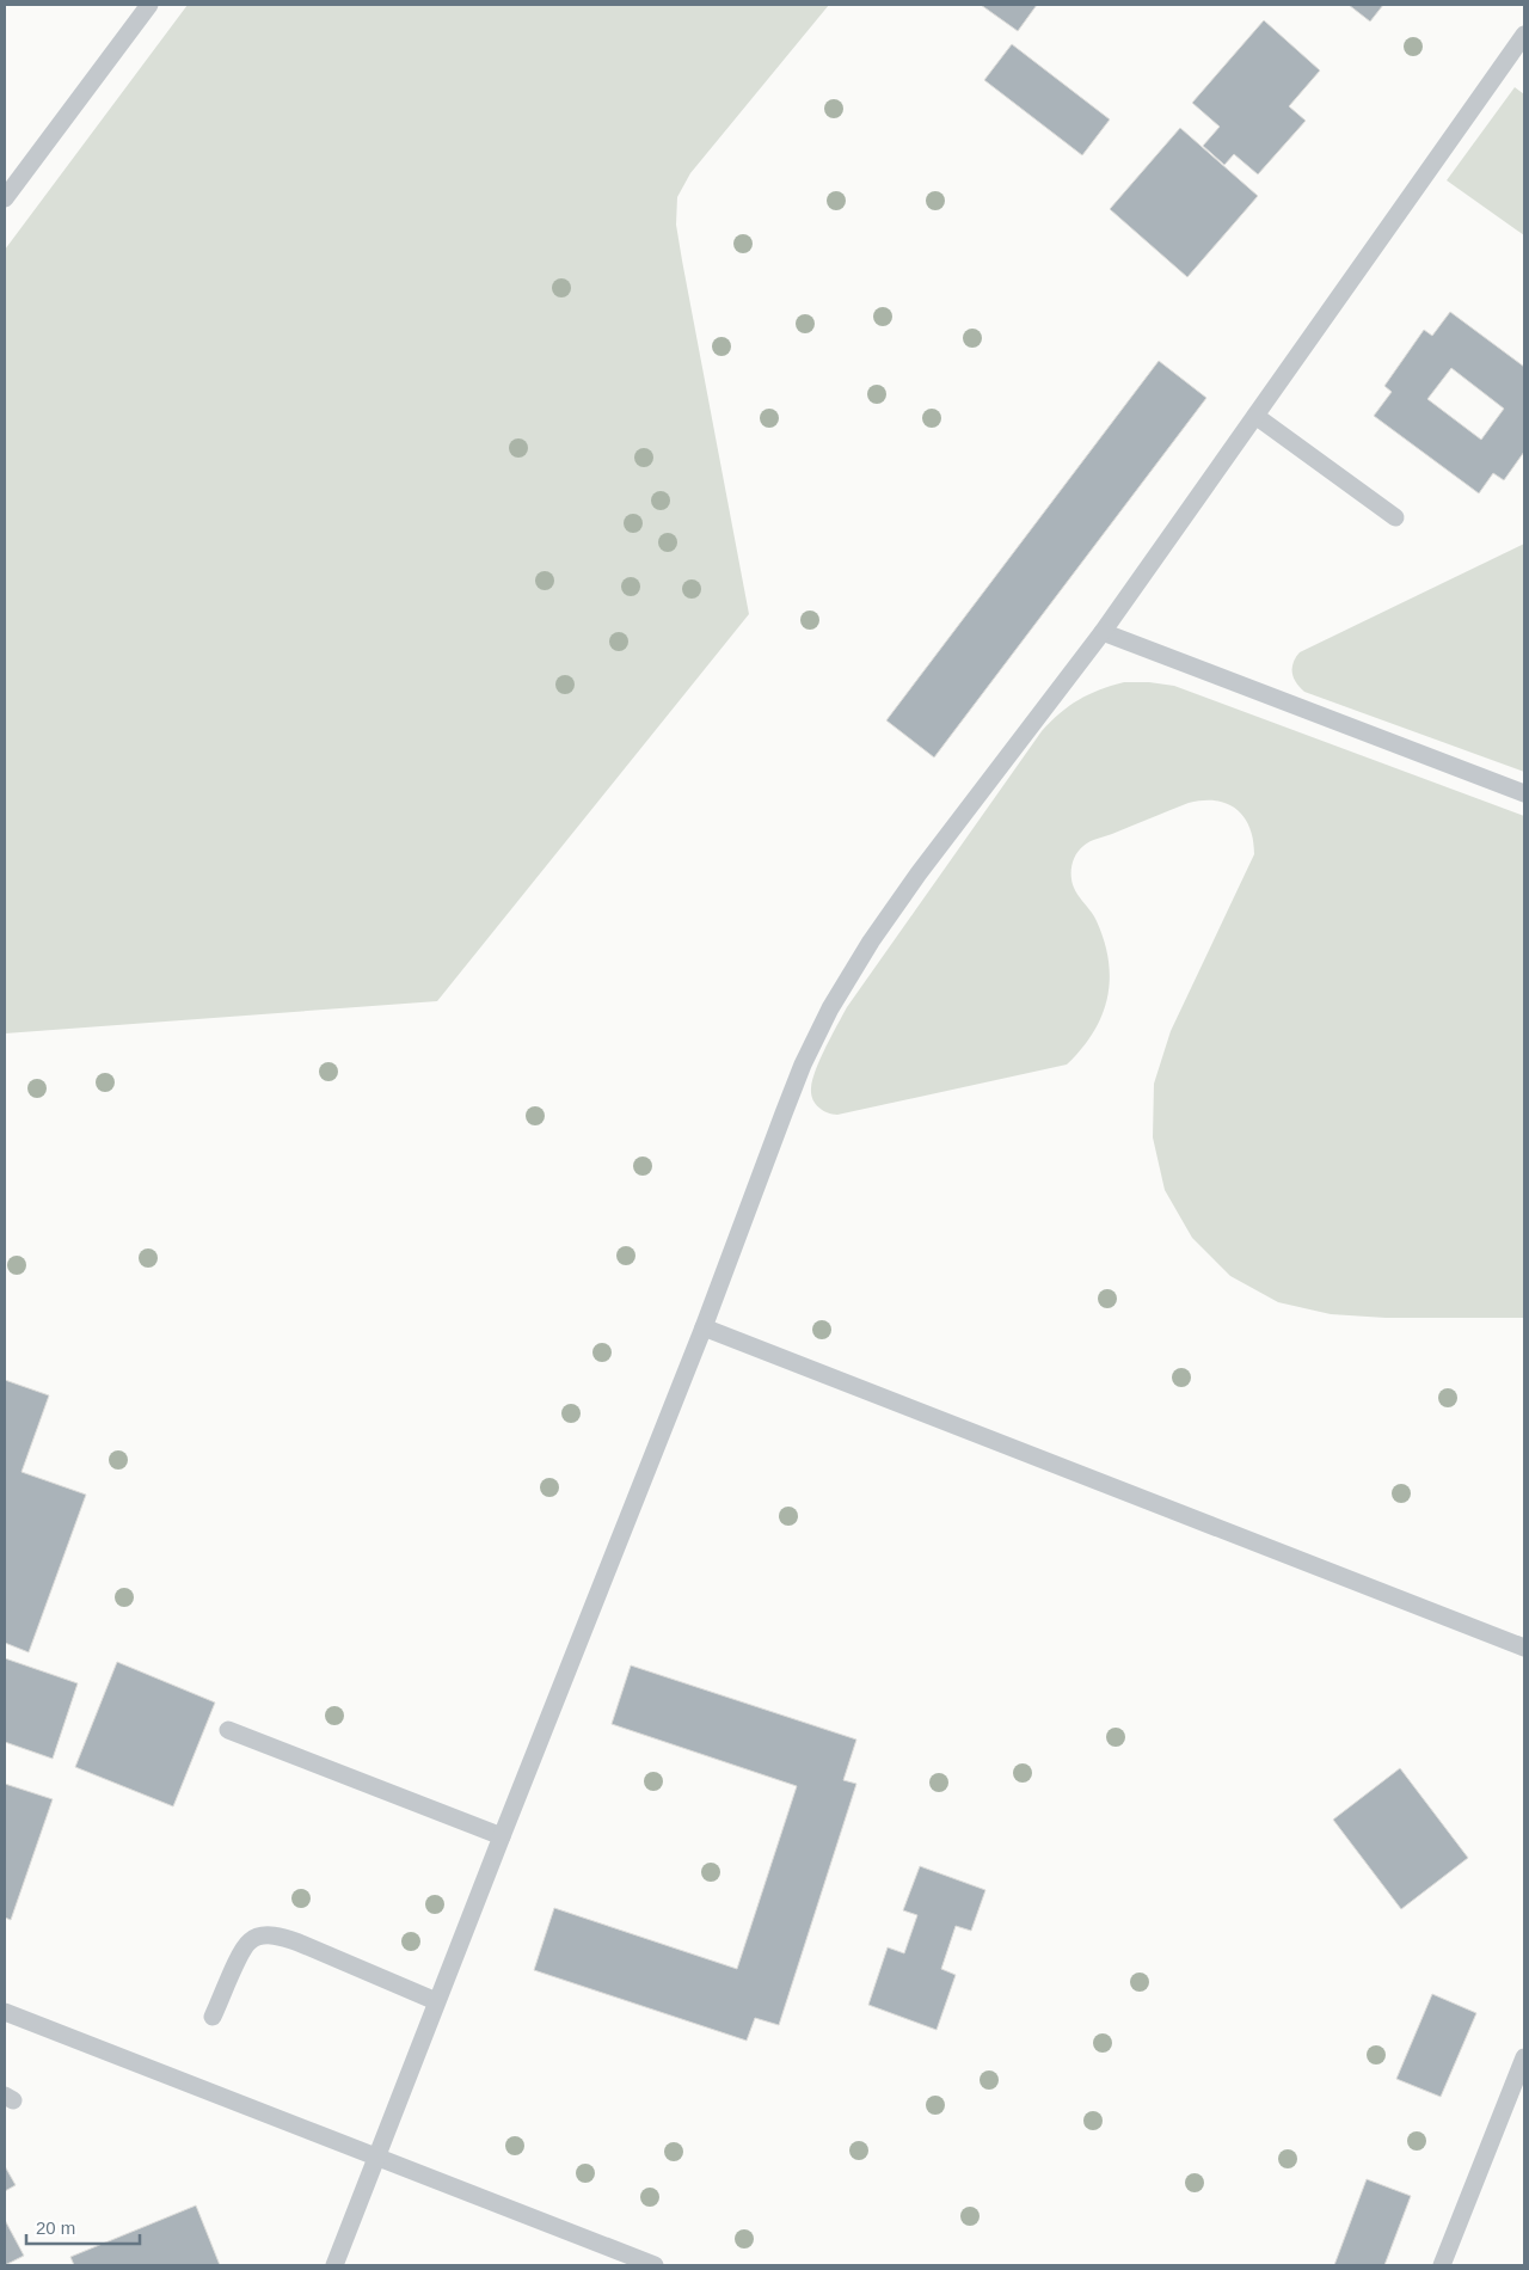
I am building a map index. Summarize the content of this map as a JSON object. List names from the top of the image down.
{
  "scale_bar": "20 m"
}
